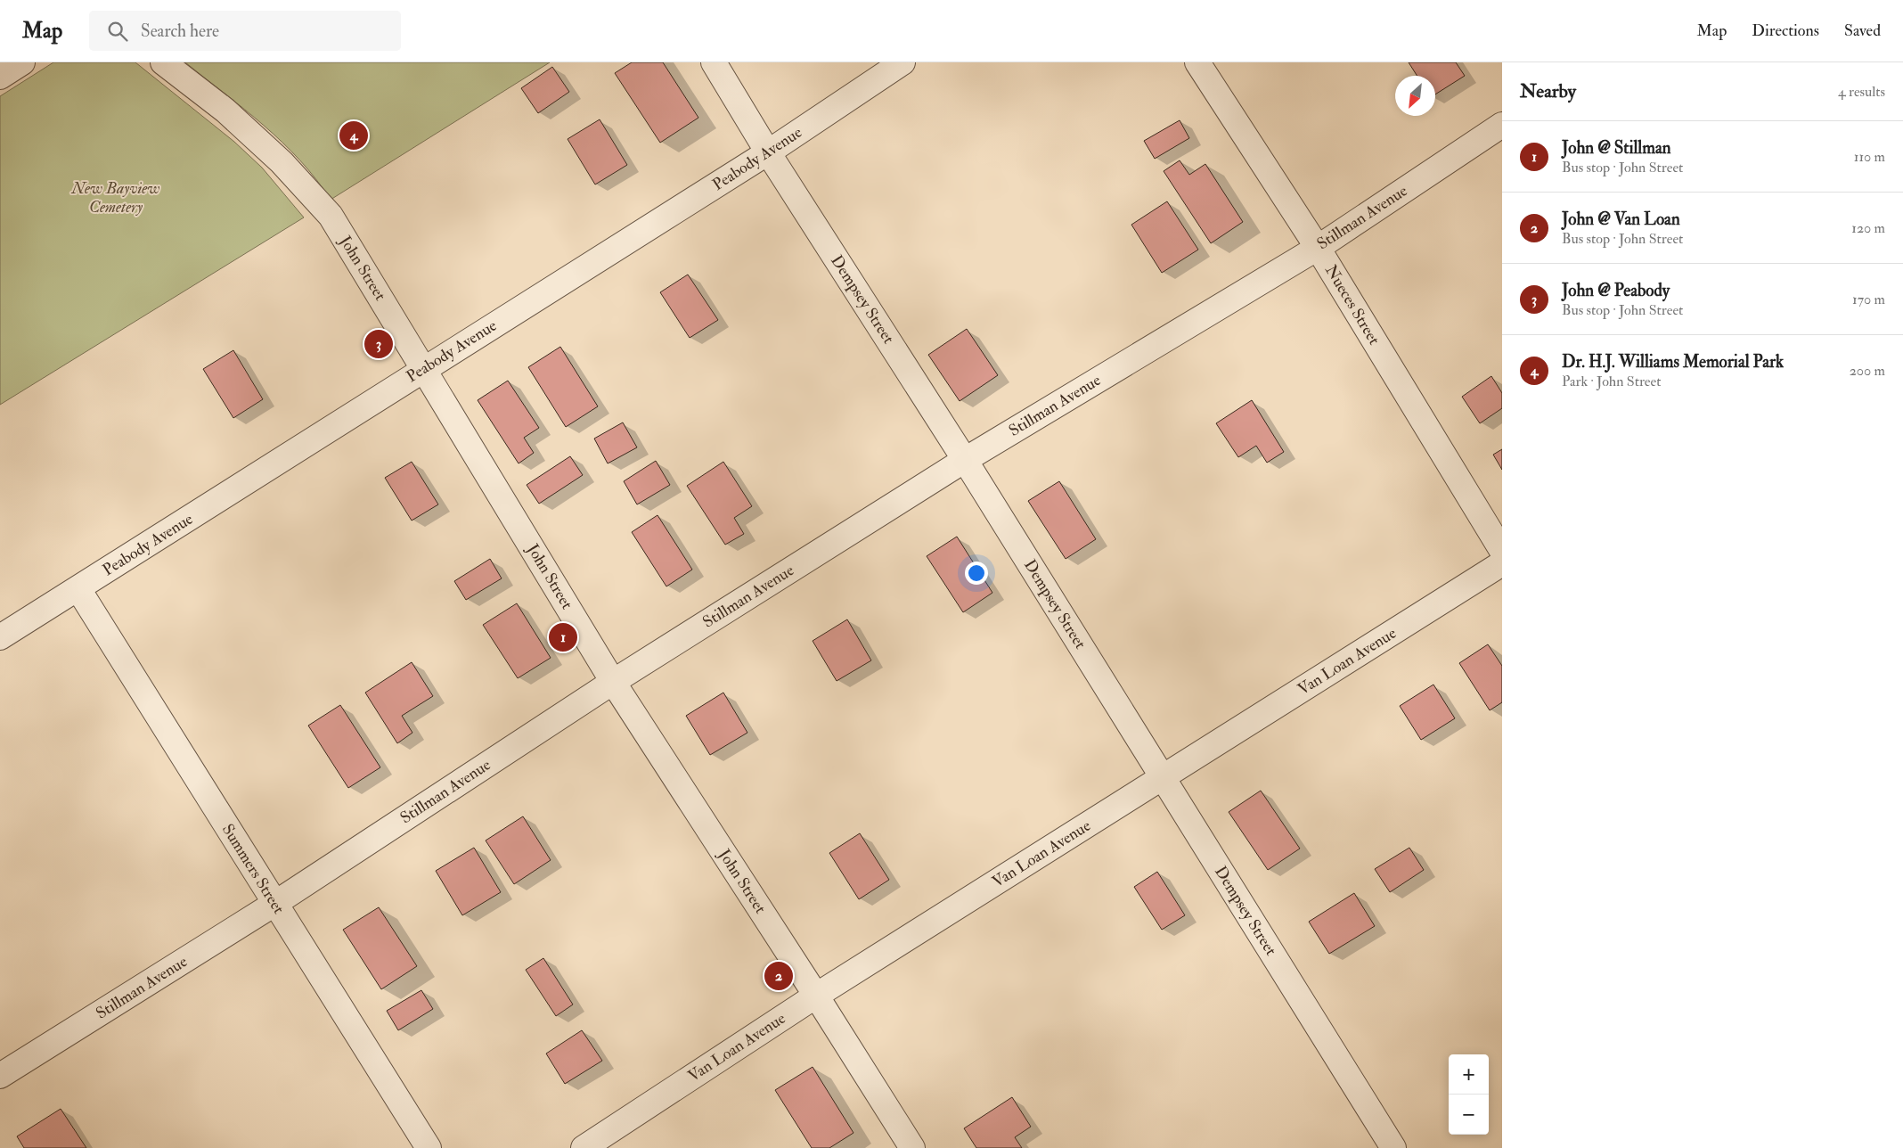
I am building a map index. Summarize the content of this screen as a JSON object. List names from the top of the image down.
{
  "streets": {
    "street": [
      "Peabody Avenue",
      "Stillman Avenue",
      "John Street",
      "Dempsey Street",
      "Nueces Street",
      "Van Loan Avenue",
      "Summers Street"
    ]
  },
  "crossings": [
    ["Peabody Avenue", "John Street"],
    ["Peabody Avenue", "Dempsey Street"],
    ["Peabody Avenue", "Summers Street"],
    ["Stillman Avenue", "John Street"],
    ["Stillman Avenue", "Dempsey Street"],
    ["Stillman Avenue", "Nueces Street"],
    ["Stillman Avenue", "Summers Street"],
    ["John Street", "Van Loan Avenue"],
    ["Dempsey Street", "Van Loan Avenue"]
  ],
  "parks": ["New Bayview Cemetery"],
  "north": "bottom left",
  "page": {
    "header": "Map",
    "search": "Search here",
    "nav": ["Map", "Directions", "Saved"],
    "heading": ["Nearby", "4 results"],
    "pins": [
      "4",
      "3",
      "1",
      "2"
    ],
    "list": [
      {
        "mark": "1",
        "name": "John @ Stillman",
        "note": "Bus stop · John Street",
        "value": "110 m"
      },
      {
        "mark": "2",
        "name": "John @ Van Loan",
        "note": "Bus stop · John Street",
        "value": "120 m"
      },
      {
        "mark": "3",
        "name": "John @ Peabody",
        "note": "Bus stop · John Street",
        "value": "170 m"
      },
      {
        "mark": "4",
        "name": "Dr. H.J. Williams Memorial Park",
        "note": "Park · John Street",
        "value": "200 m"
      }
    ],
    "map_buttons": ["+", "−"]
  }
}
